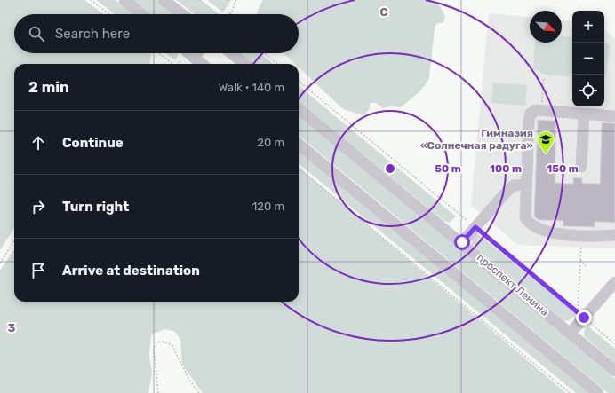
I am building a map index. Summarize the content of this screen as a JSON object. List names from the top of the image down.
{
  "streets": {
    "street": ["проспект Ленина"]
  },
  "places": {
    "school or university": ["Гимназия «Солнечная радуга»"]
  },
  "north": "bottom right",
  "page": {
    "map_buttons": ["+", "−"],
    "search": "Search here",
    "heading": ["2 min", "Walk · 140 m"],
    "list": [
      ["Continue", "20 m"],
      ["Turn right", "120 m"],
      "Arrive at destination"
    ]
  },
  "grid": {
    "columns": ["C"],
    "rows": ["3"]
  },
  "rings": ["50 m", "100 m", "150 m"]
}
